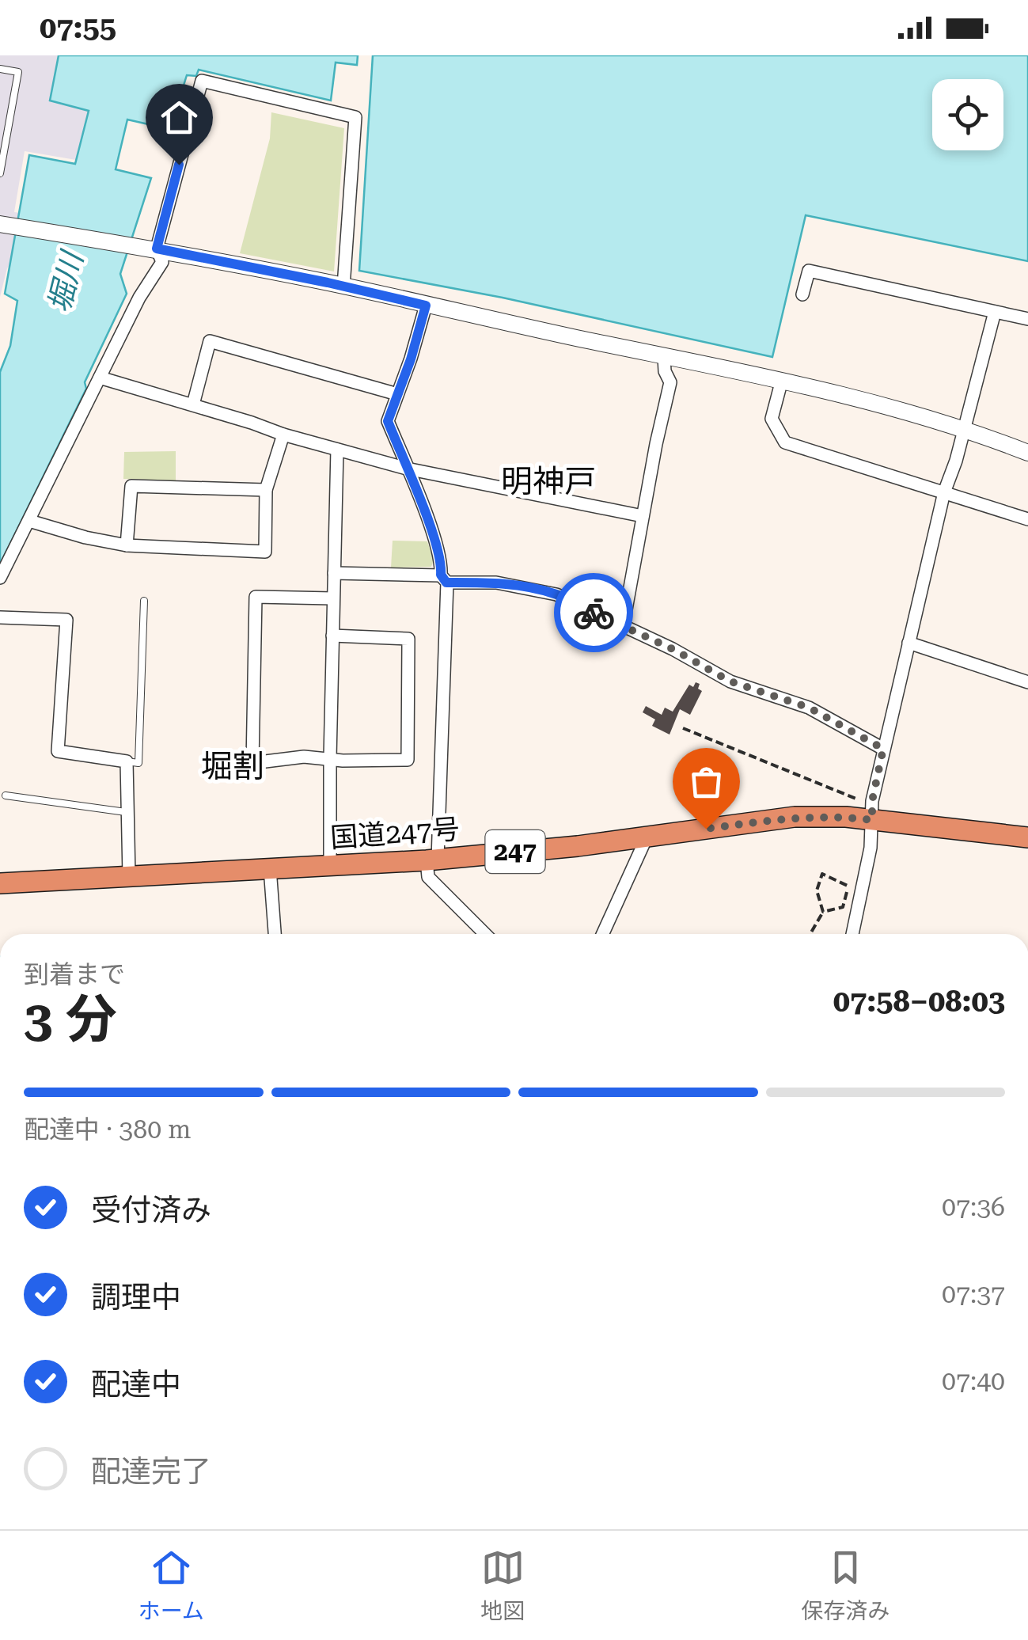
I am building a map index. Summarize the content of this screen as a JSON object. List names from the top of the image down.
{
  "streets": {
    "highway": ["国道247号", "247"]
  },
  "districts": ["明神戸", "堀割"],
  "water": ["堀川"],
  "page": {
    "status": "07:55",
    "heading": ["3 分", "到着まで", "07:58–08:03"],
    "bar": "配達中 · 380 m",
    "list": [
      ["受付済み", "07:36"],
      ["調理中", "07:37"],
      ["配達中", "07:40"],
      "配達完了"
    ],
    "tabs": ["ホーム", "地図", "保存済み"]
  }
}
